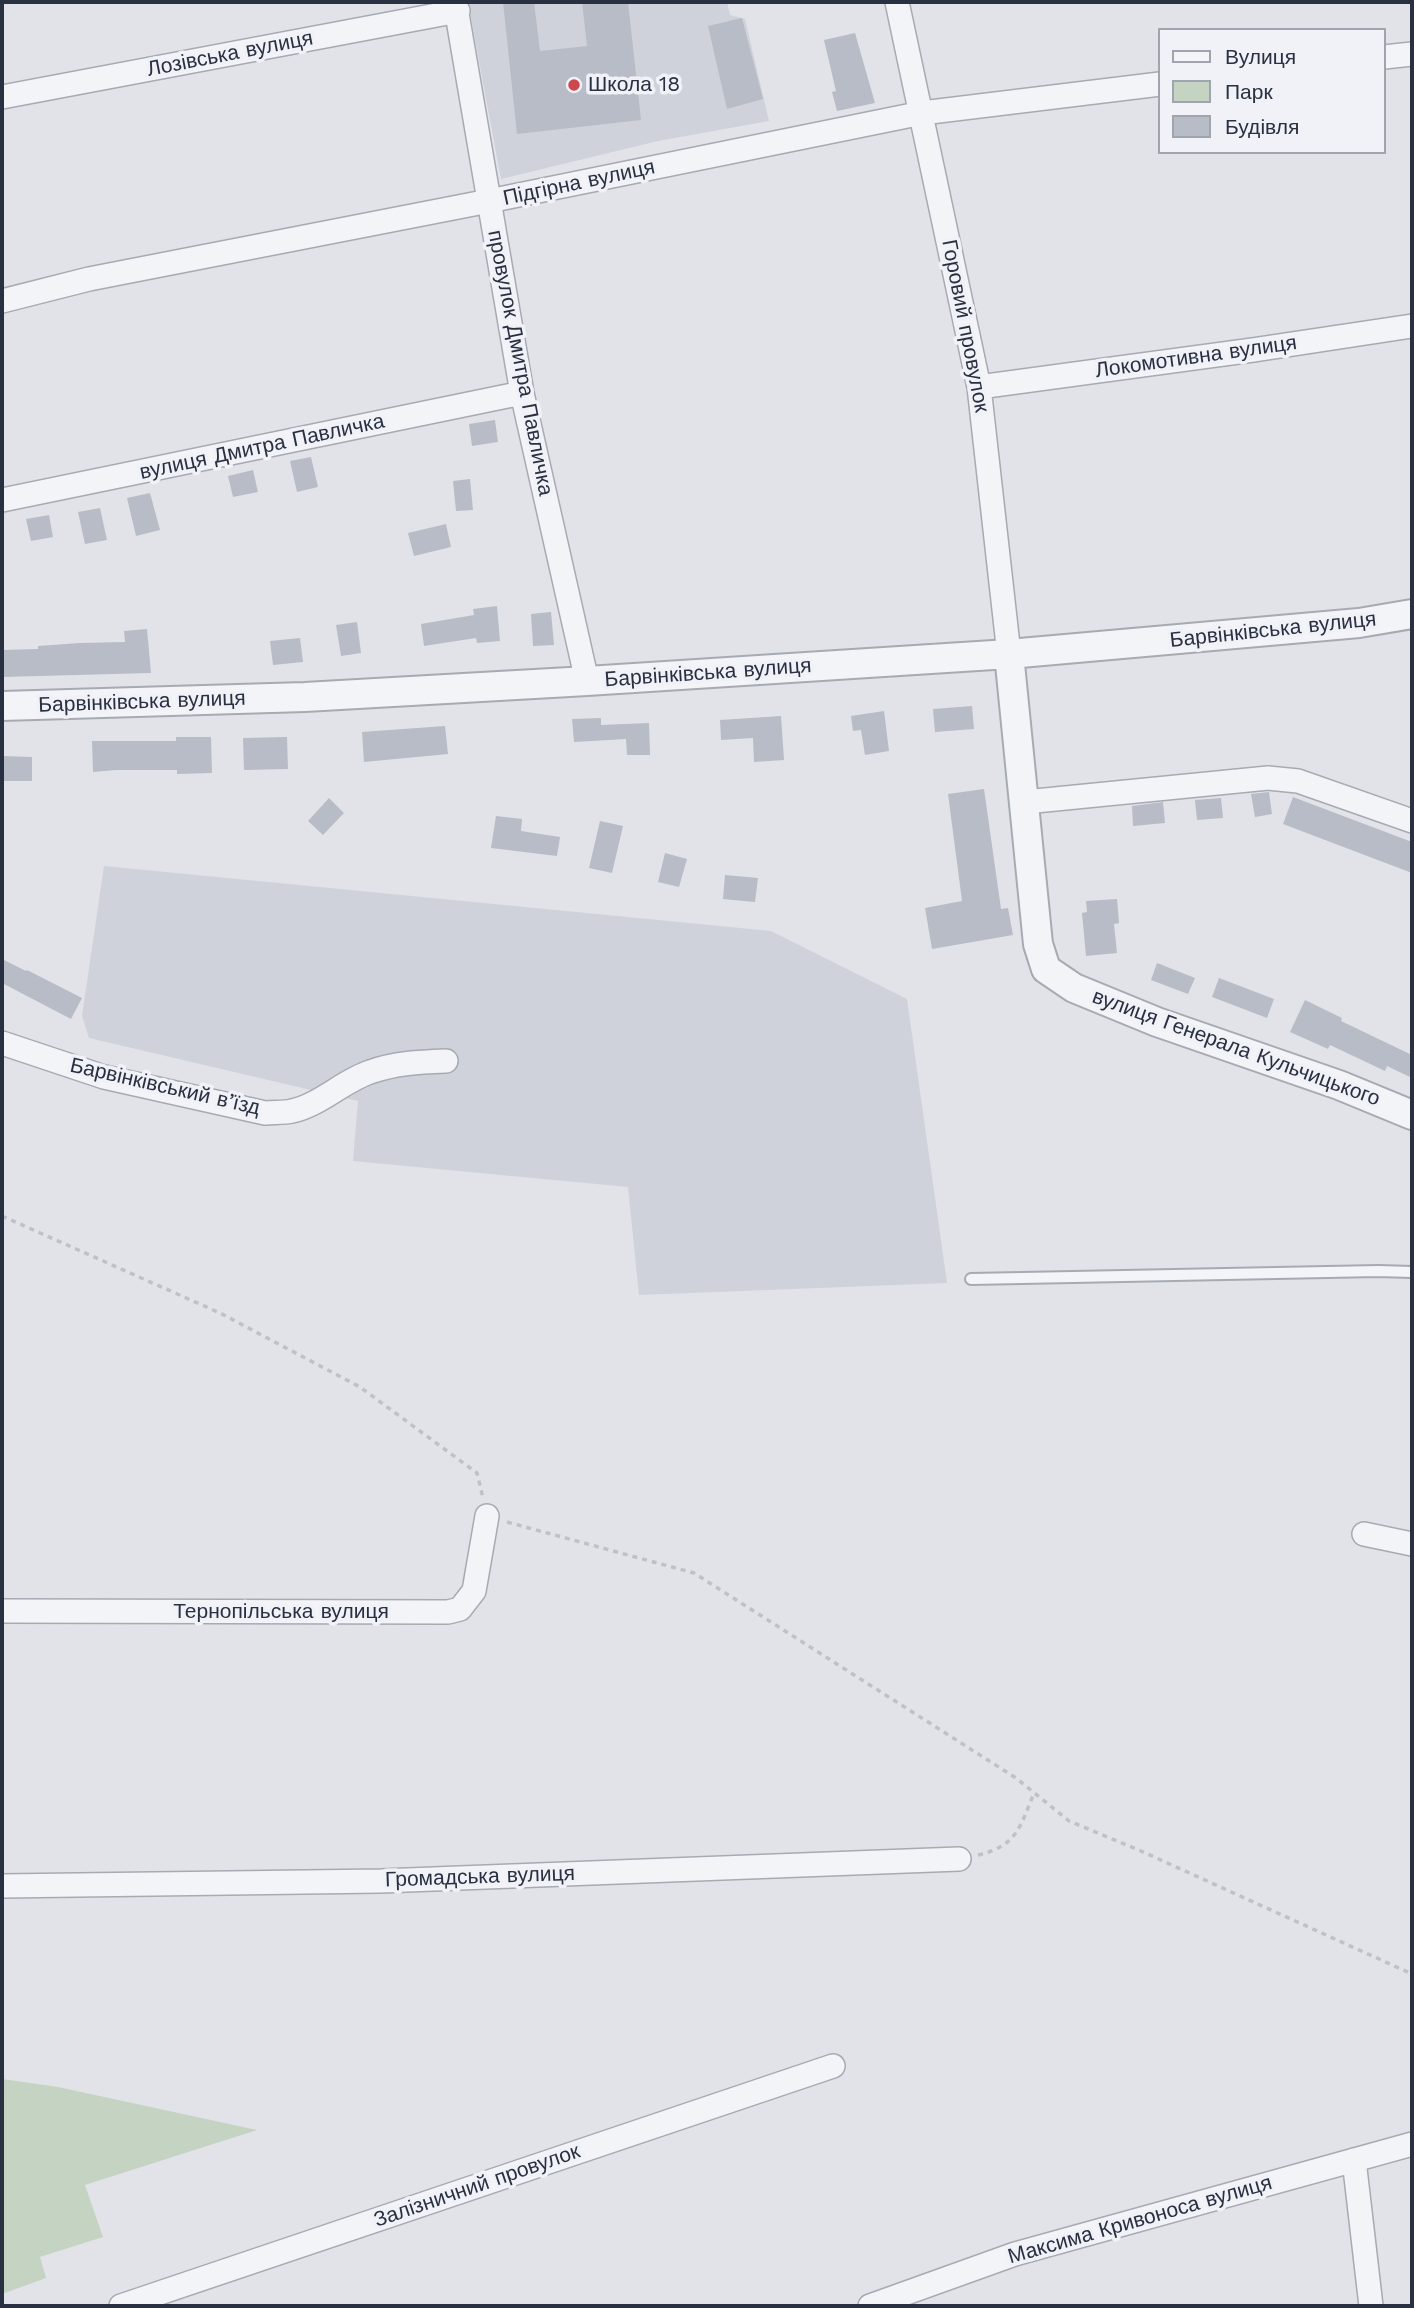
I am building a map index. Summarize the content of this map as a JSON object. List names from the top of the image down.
{
  "streets": {
    "street": [
      "Лозівська вулиця",
      "Підгірна вулиця",
      "Горовий провулок",
      "Локомотивна вулиця",
      "провулок Дмитра Павличка",
      "вулиця Дмитра Павличка",
      "Барвінківська вулиця",
      "вулиця Генерала Кульчицького",
      "Барвінківський в’їзд",
      "Тернопільська вулиця",
      "Громадська вулиця",
      "Залізничний провулок",
      "Максима Кривоноса вулиця"
    ]
  },
  "crossings": [
    ["Лозівська вулиця", "провулок Дмитра Павличка"],
    ["Підгірна вулиця", "Горовий провулок"],
    ["Підгірна вулиця", "провулок Дмитра Павличка"],
    ["Горовий провулок", "Локомотивна вулиця"],
    ["Горовий провулок", "Барвінківська вулиця"],
    ["Горовий провулок", "вулиця Генерала Кульчицького"],
    ["провулок Дмитра Павличка", "вулиця Дмитра Павличка"],
    ["провулок Дмитра Павличка", "Барвінківська вулиця"],
    ["Барвінківська вулиця", "вулиця Генерала Кульчицького"]
  ],
  "places": ["Школа 18"],
  "legend": ["Вулиця", "Парк", "Будівля"]
}
